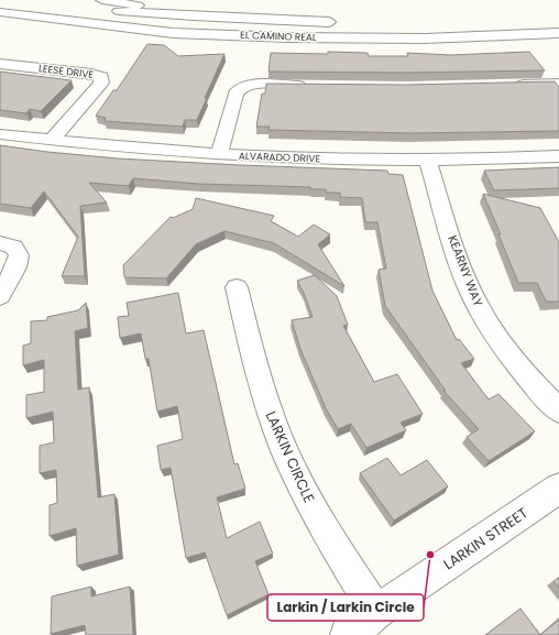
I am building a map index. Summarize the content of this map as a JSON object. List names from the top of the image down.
{
  "streets": {
    "main road": ["EL CAMINO REAL", "LARKIN STREET"],
    "street": [
      "LEESE DRIVE",
      "ALVARADO DRIVE",
      "KEARNY WAY",
      "LARKIN CIRCLE"
    ]
  },
  "crossings": [
    ["LEESE DRIVE", "ALVARADO DRIVE"],
    ["ALVARADO DRIVE", "KEARNY WAY"],
    ["LARKIN CIRCLE", "LARKIN STREET"]
  ],
  "places": ["Larkin / Larkin Circle"]
}
